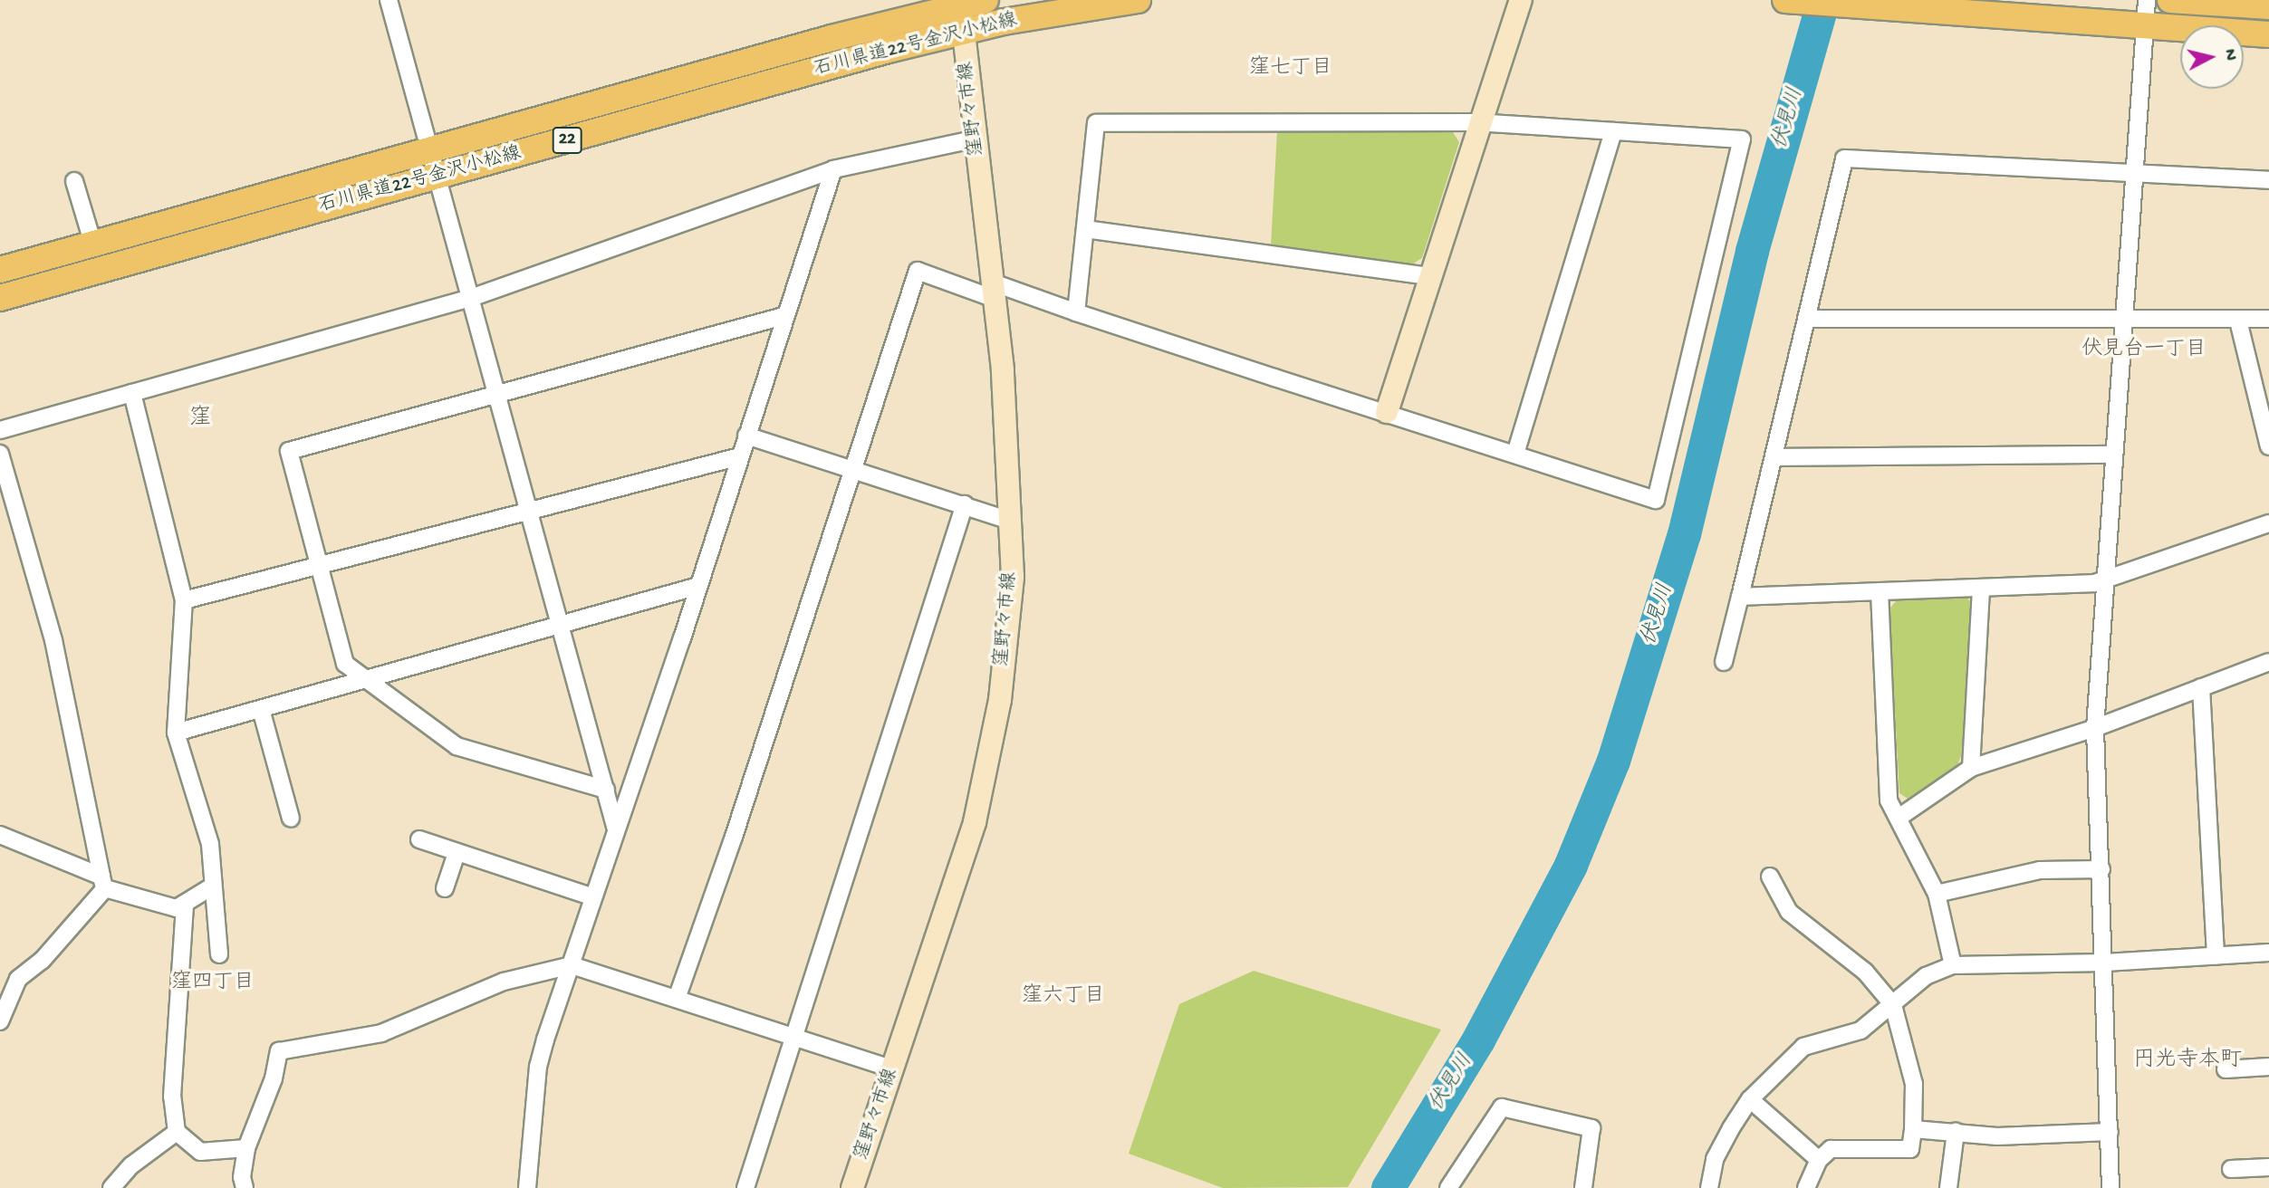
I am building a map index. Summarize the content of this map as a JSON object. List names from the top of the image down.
{
  "streets": {
    "main road": ["石川県道22号金沢小松線", "窪野々市線", "22"]
  },
  "crossings": [
    ["石川県道22号金沢小松線", "窪野々市線"]
  ],
  "districts": [
    "窪七丁目",
    "伏見台一丁目",
    "窪",
    "窪四丁目",
    "窪六丁目",
    "円光寺本町"
  ],
  "water": ["伏見川"],
  "north": "right"
}
